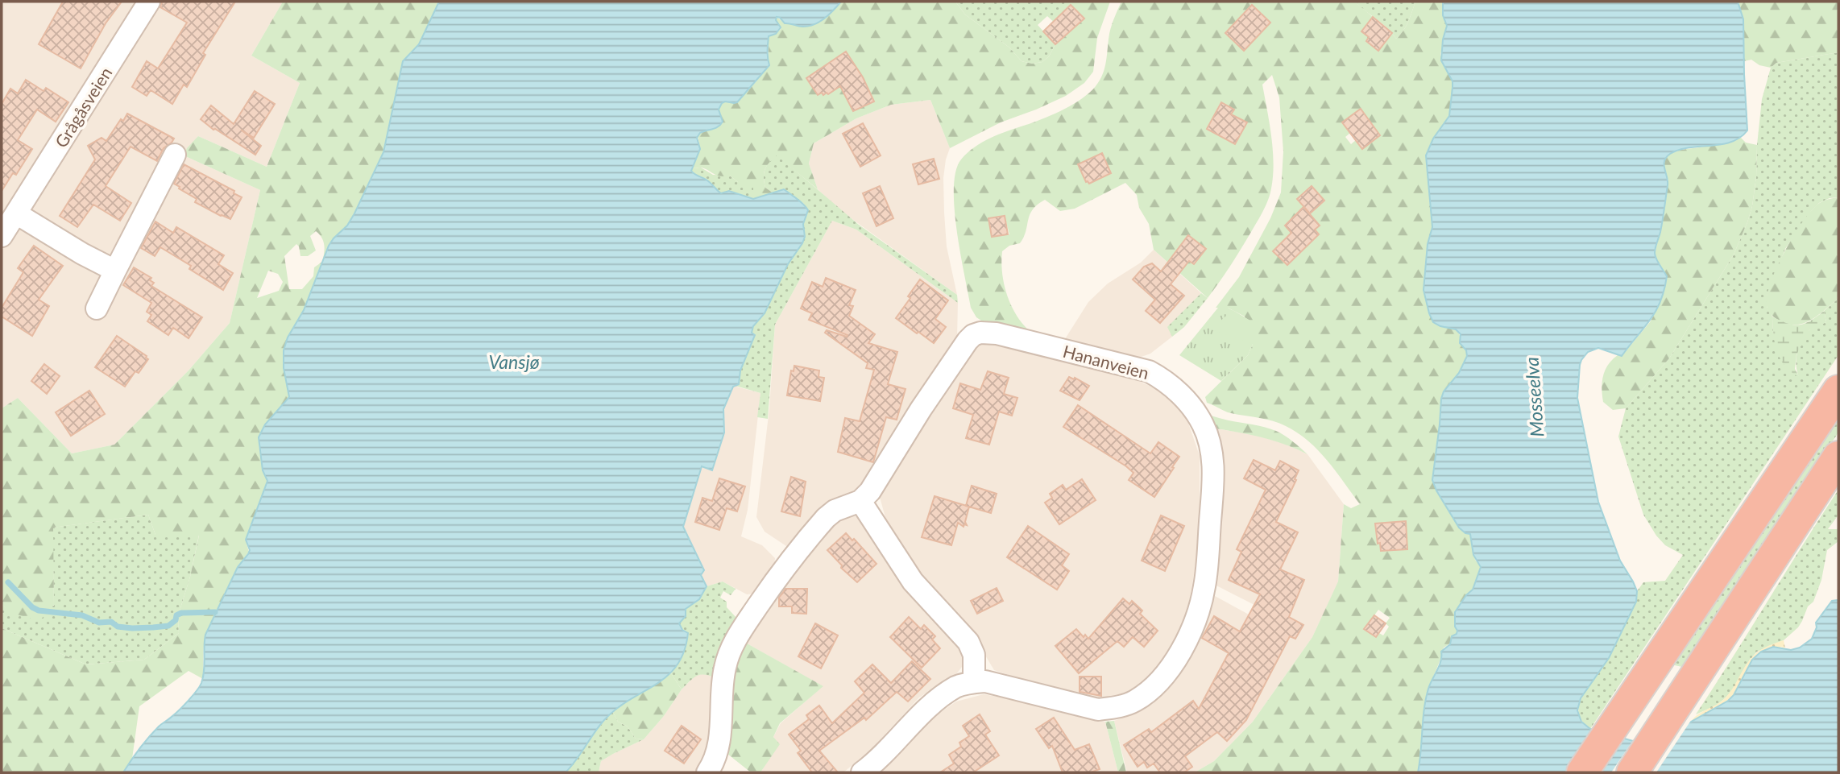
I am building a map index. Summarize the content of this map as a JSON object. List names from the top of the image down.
{
  "streets": {
    "street": ["Grågåsveien", "Hananveien"]
  },
  "water": ["Vansjø", "Mosseelva"]
}
